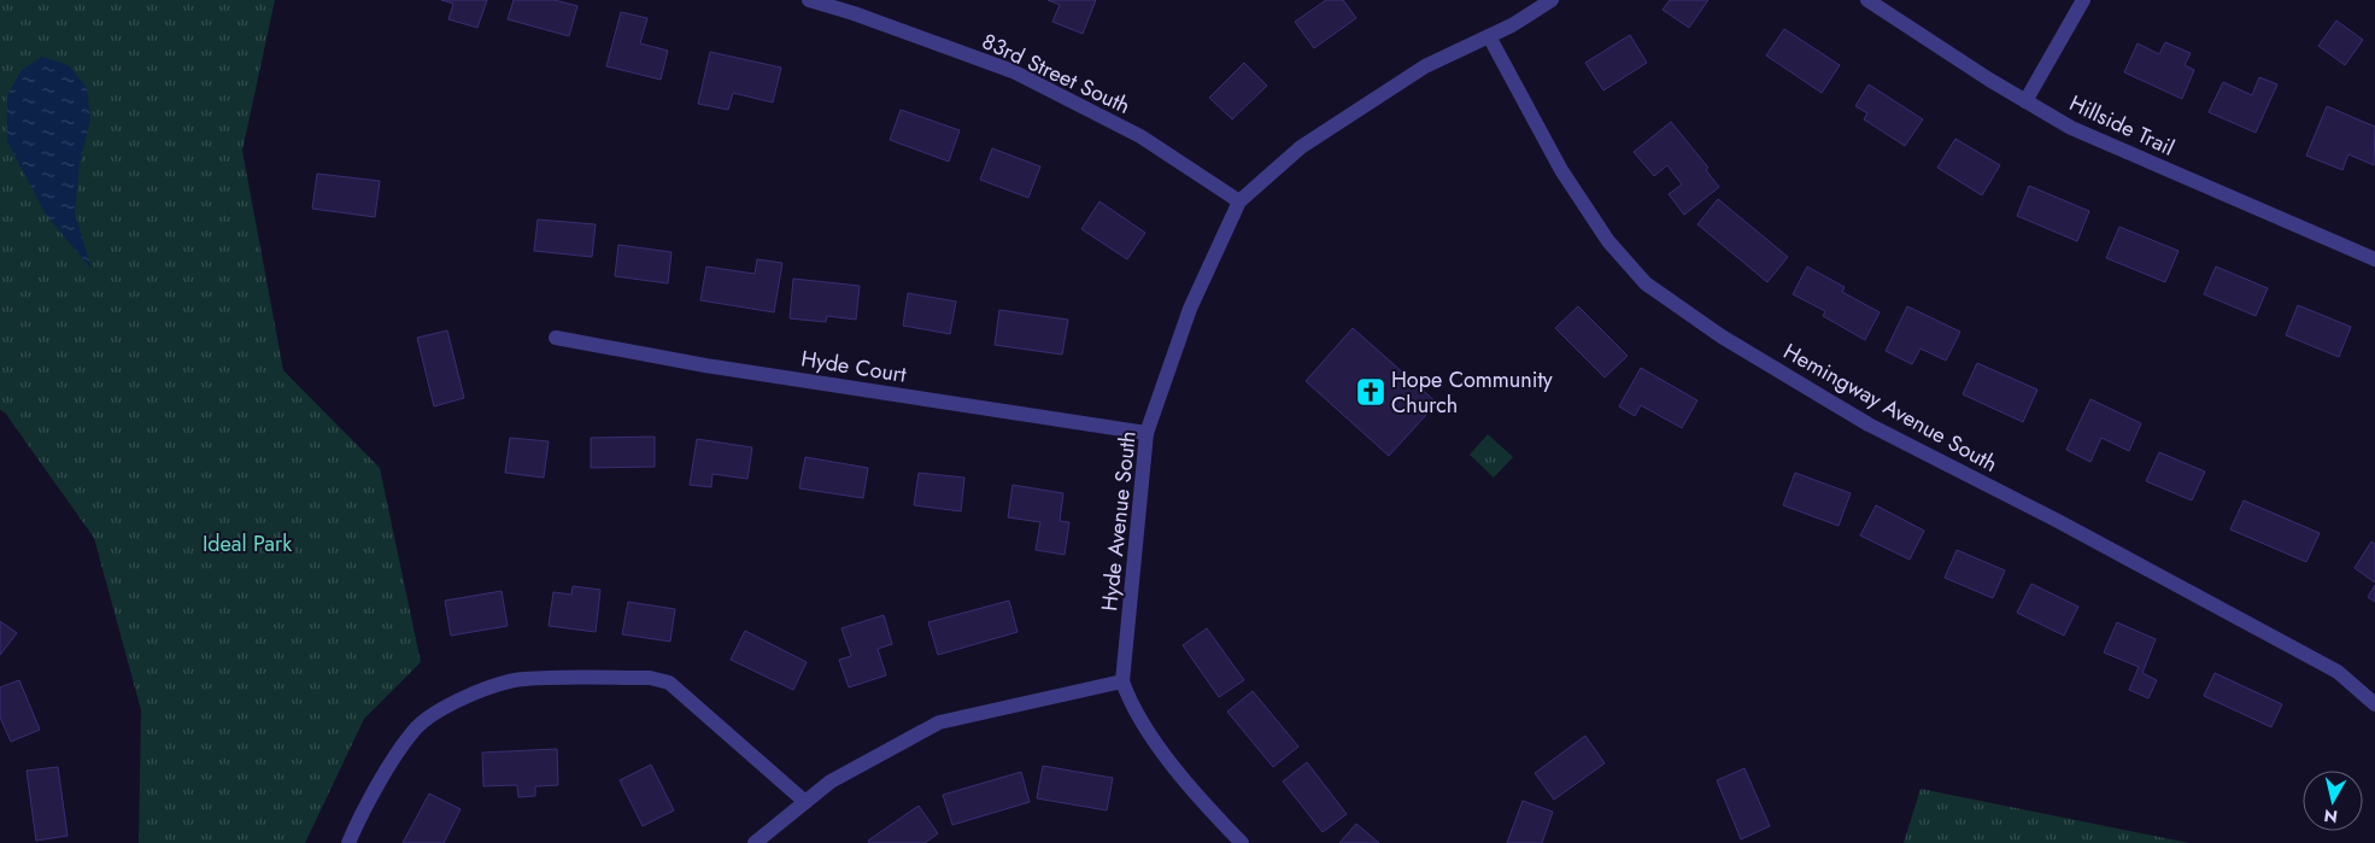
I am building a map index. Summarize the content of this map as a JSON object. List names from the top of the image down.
{
  "streets": {
    "street": [
      "83rd Street South",
      "Hillside Trail",
      "Hyde Court",
      "Hemingway Avenue South",
      "Hyde Avenue South"
    ]
  },
  "crossings": [
    ["83rd Street South", "Hyde Avenue South"],
    ["Hyde Court", "Hyde Avenue South"],
    ["Hemingway Avenue South", "Hyde Avenue South"]
  ],
  "parks": ["Ideal Park"],
  "places": {
    "church": ["Hope Community Church"]
  },
  "north": "bottom"
}
